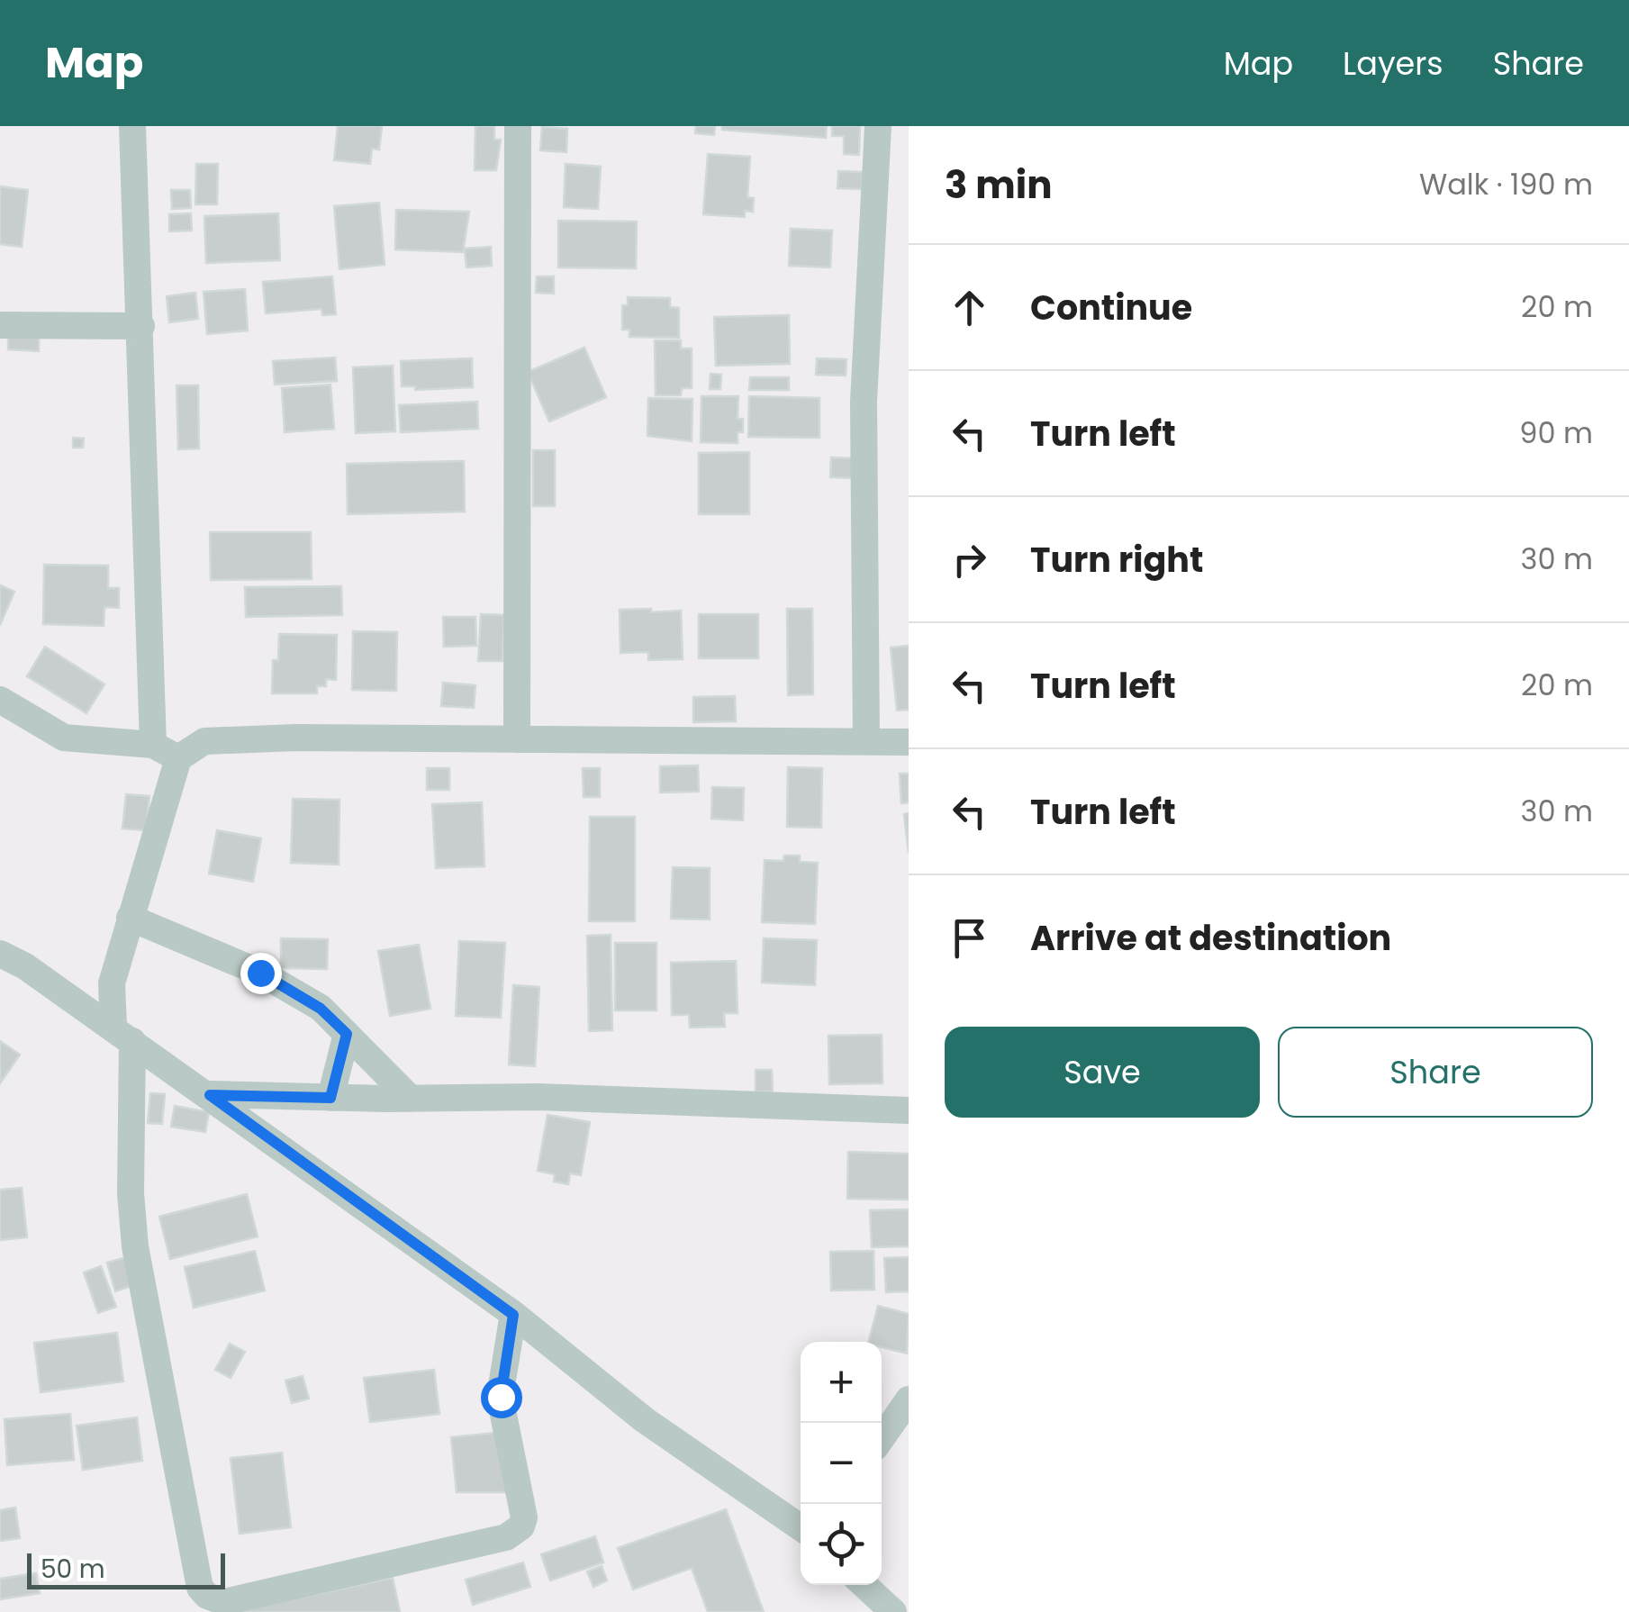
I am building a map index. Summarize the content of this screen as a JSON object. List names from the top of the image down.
{
  "scale_bar": "50 m",
  "page": {
    "header": "Map",
    "nav": ["Map", "Layers", "Share"],
    "heading": ["3 min", "Walk · 190 m"],
    "list": [
      ["Continue", "20 m"],
      ["Turn left", "90 m"],
      ["Turn right", "30 m"],
      ["Turn left", "20 m"],
      ["Turn left", "30 m"],
      "Arrive at destination"
    ],
    "buttons": ["Save", "Share"],
    "map_buttons": ["+", "−"],
    "scale": "50 m"
  }
}
